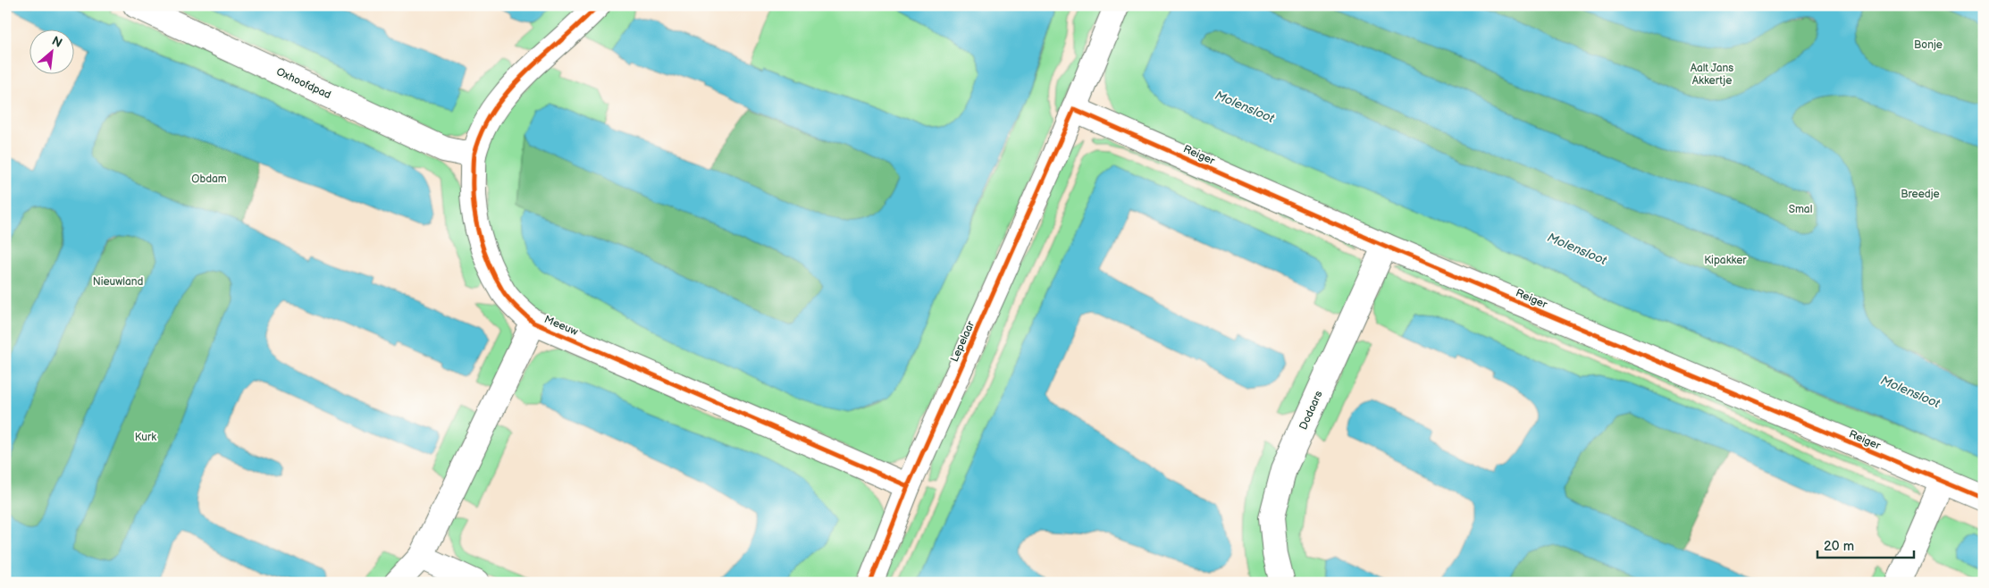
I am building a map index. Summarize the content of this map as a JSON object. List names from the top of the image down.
{
  "streets": {
    "street": [
      "Oxhoofdpad",
      "Reiger",
      "Meeuw",
      "Lepelaar",
      "Dodaars"
    ]
  },
  "crossings": [
    ["Oxhoofdpad", "Meeuw"],
    ["Reiger", "Lepelaar"],
    ["Reiger", "Dodaars"],
    ["Meeuw", "Lepelaar"]
  ],
  "water": ["Molensloot"],
  "parks": [
    "Bonje",
    "Aalt Jans Akkertje",
    "Obdam",
    "Breedje",
    "Smal",
    "Kipakker",
    "Nieuwland",
    "Kurk"
  ],
  "scale_bar": "20 m",
  "north": "top right"
}
